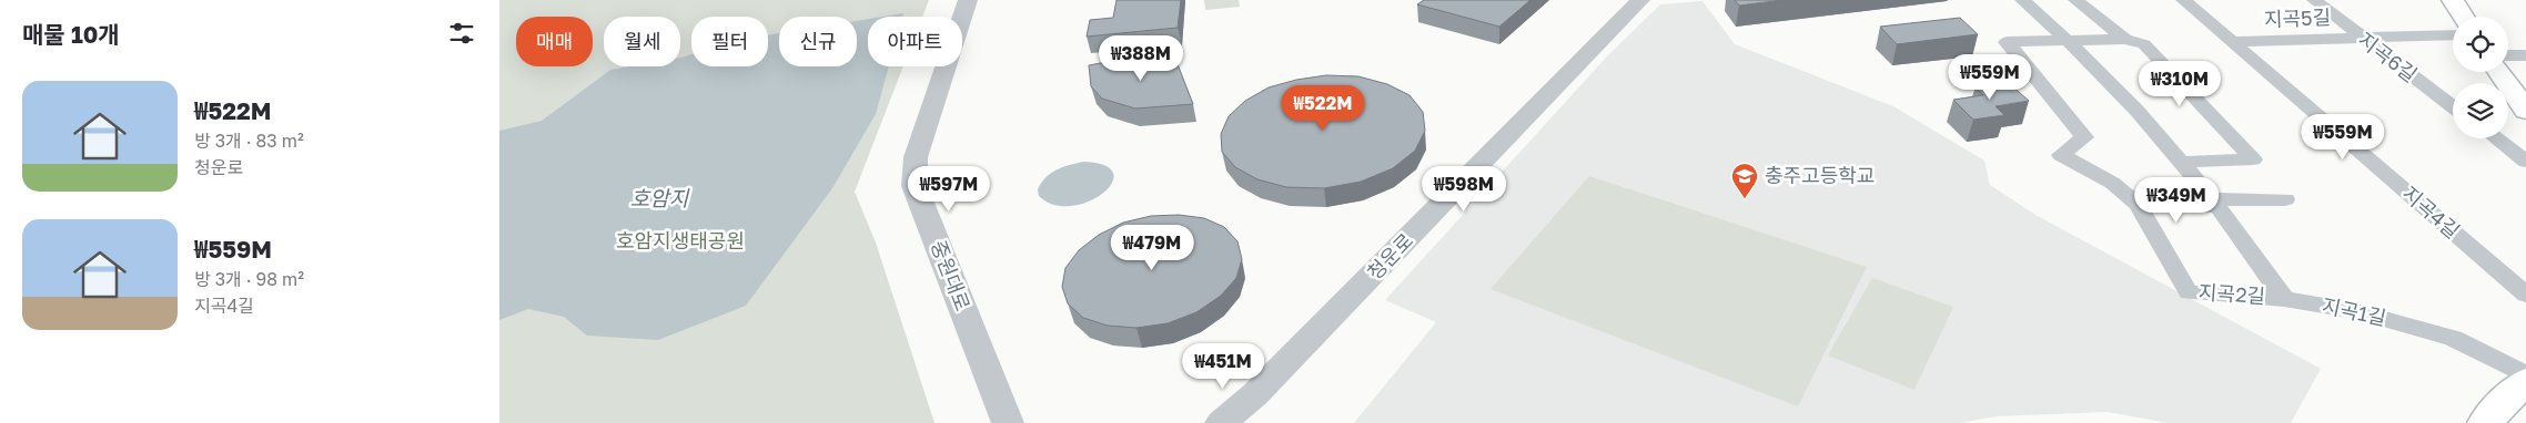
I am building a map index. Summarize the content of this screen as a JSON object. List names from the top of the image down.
{
  "streets": {
    "street": [
      "지곡5길",
      "지곡6길",
      "지곡4길",
      "청운로",
      "중원대로",
      "지곡2길",
      "지곡1길"
    ]
  },
  "crossings": [
    ["지곡5길", "지곡6길"],
    ["지곡5길", "지곡4길"],
    ["지곡2길", "지곡1길"]
  ],
  "water": ["호암지"],
  "parks": ["호암지생태공원"],
  "places": {
    "school or university": ["충주고등학교"]
  },
  "page": {
    "heading": "매물 10개",
    "chip": [
      "매매",
      "월세",
      "필터",
      "신규",
      "아파트"
    ],
    "price": [
      "₩388M",
      "₩559M",
      "₩310M",
      "₩522M",
      "₩559M",
      "₩597M",
      "₩598M",
      "₩349M",
      "₩479M",
      "₩451M"
    ],
    "list": [
      {
        "name": "₩522M",
        "note": "방 3개 · 83 m² · 청운로"
      },
      {
        "name": "₩559M",
        "note": "방 3개 · 98 m² · 지곡4길"
      }
    ]
  }
}
